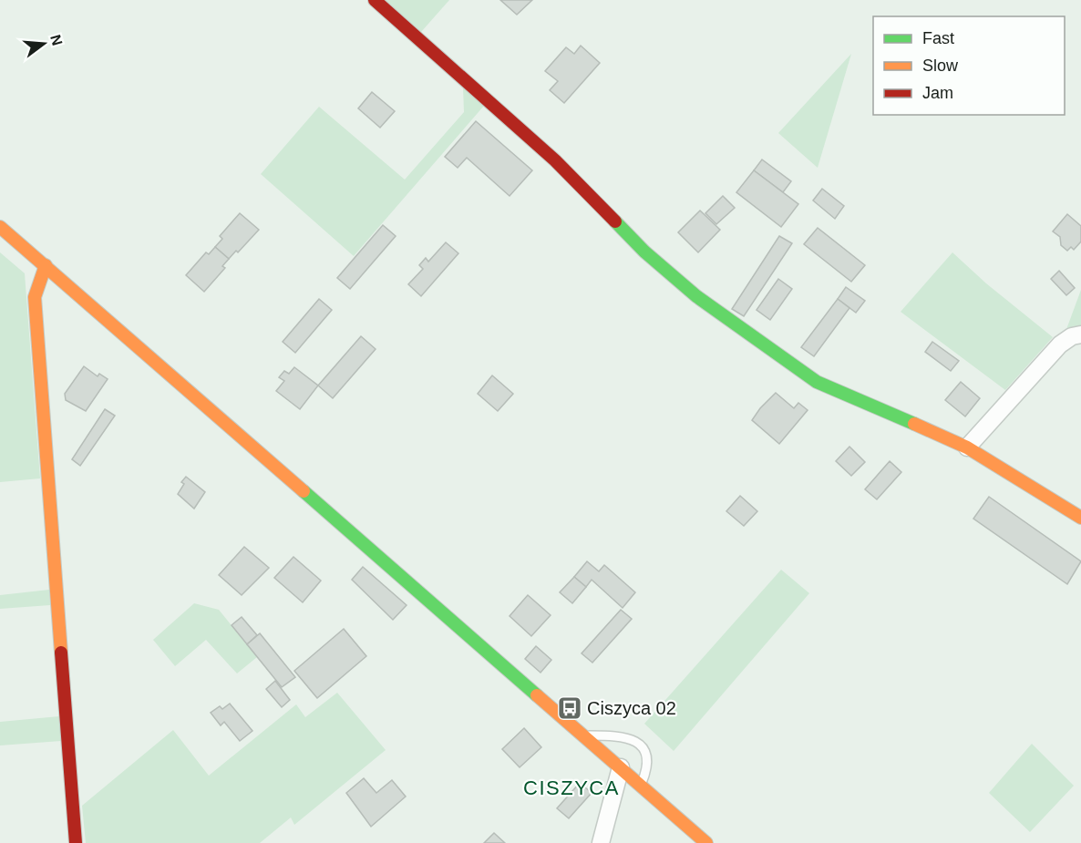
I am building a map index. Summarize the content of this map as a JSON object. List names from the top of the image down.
{
  "districts": ["CISZYCA"],
  "places": {
    "bus stop": ["Ciszyca 02"]
  },
  "legend": ["Fast", "Slow", "Jam"],
  "north": "right"
}
